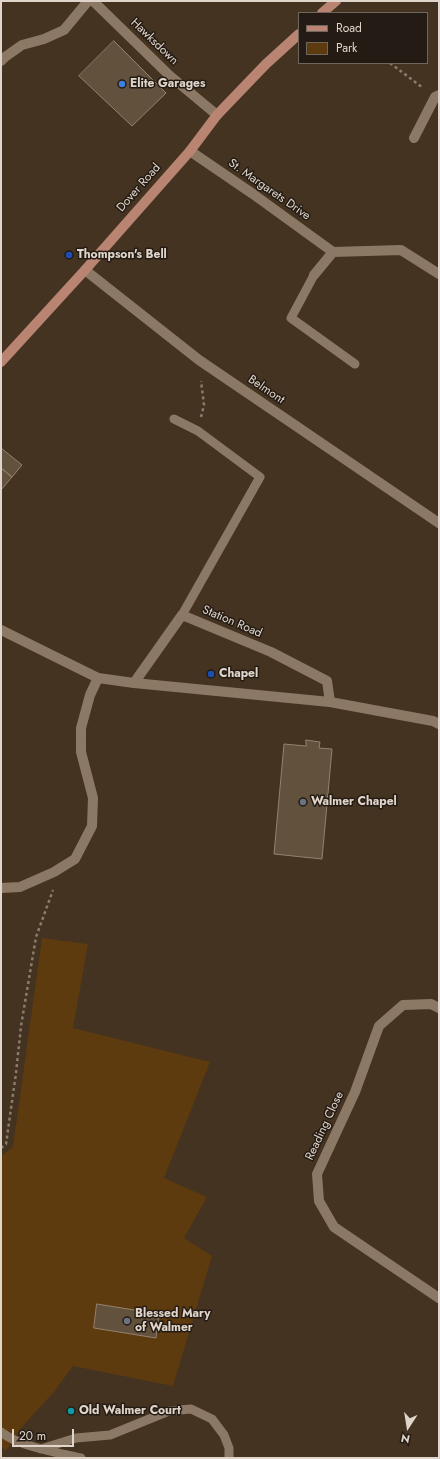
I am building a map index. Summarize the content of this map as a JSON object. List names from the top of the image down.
{
  "streets": {
    "main road": ["Dover Road"],
    "street": [
      "Hawksdown",
      "St. Margarets Drive",
      "Belmont",
      "Station Road",
      "Reading Close"
    ]
  },
  "crossings": [
    ["Hawksdown", "Dover Road"],
    ["Dover Road", "St. Margarets Drive"],
    ["Dover Road", "Belmont"]
  ],
  "places": [
    "Elite Garages",
    "Thompson's Bell",
    "Chapel",
    "Walmer Chapel",
    "Blessed Mary of Walmer",
    "Old Walmer Court"
  ],
  "legend": ["Road", "Park"],
  "scale_bar": "20 m",
  "north": "bottom"
}
